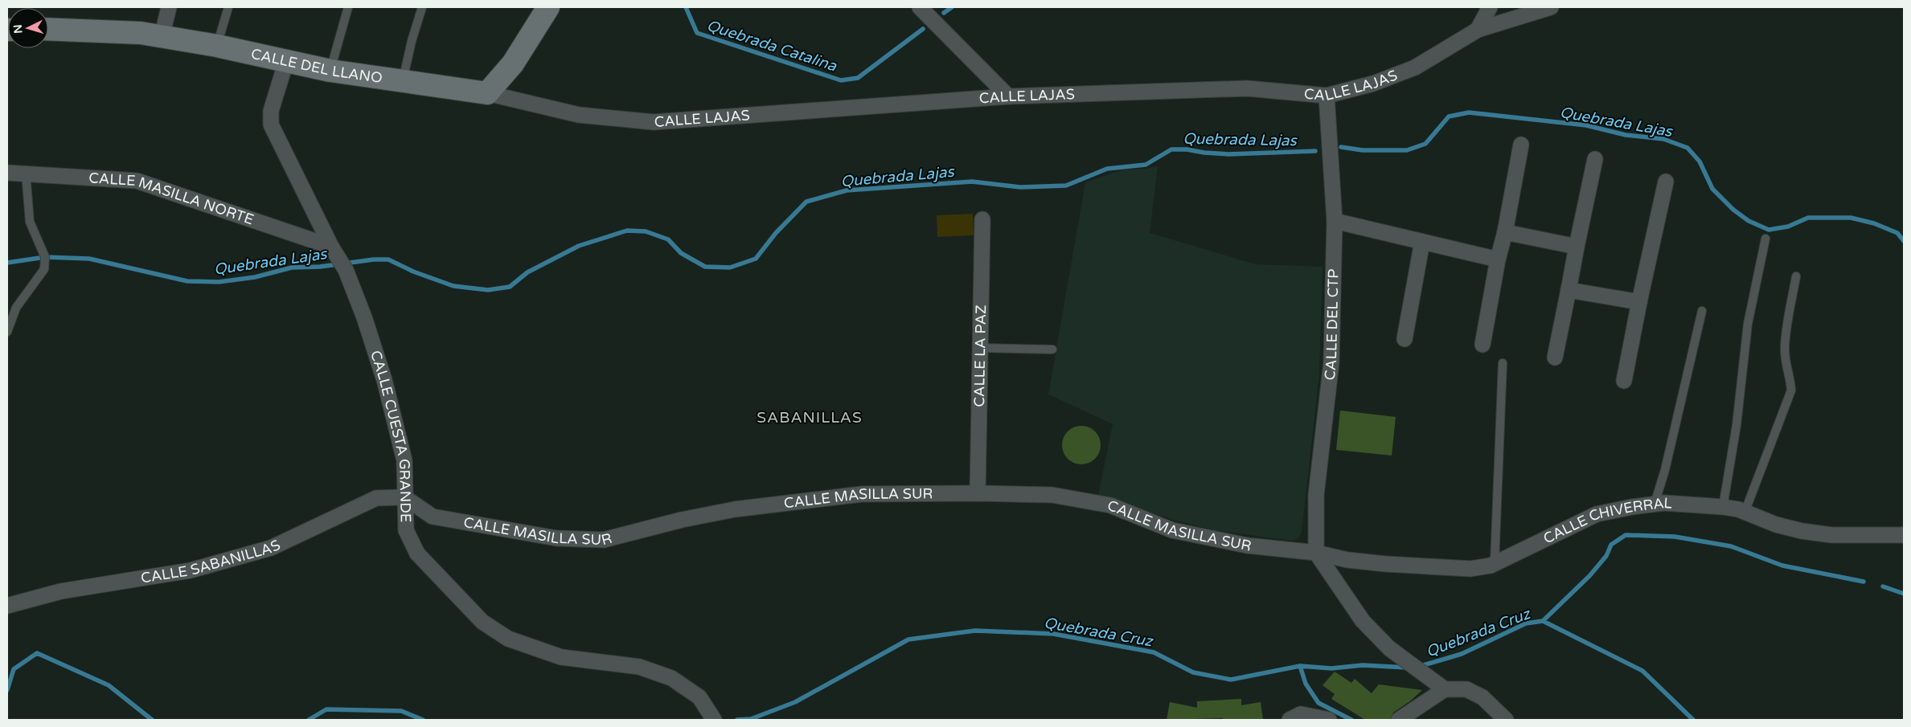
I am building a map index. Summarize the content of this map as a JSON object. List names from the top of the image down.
{
  "streets": {
    "main road": ["CALLE DEL LLANO"],
    "street": [
      "CALLE LAJAS",
      "CALLE MASILLA NORTE",
      "CALLE DEL CTP",
      "CALLE LA PAZ",
      "CALLE CUESTA GRANDE",
      "CALLE MASILLA SUR",
      "CALLE CHIVERRAL",
      "CALLE SABANILLAS"
    ]
  },
  "crossings": [
    ["CALLE DEL LLANO", "CALLE LAJAS"],
    ["CALLE DEL LLANO", "CALLE CUESTA GRANDE"],
    ["CALLE LAJAS", "CALLE DEL CTP"],
    ["CALLE MASILLA NORTE", "CALLE CUESTA GRANDE"],
    ["CALLE DEL CTP", "CALLE MASILLA SUR"],
    ["CALLE DEL CTP", "CALLE CHIVERRAL"],
    ["CALLE LA PAZ", "CALLE MASILLA SUR"],
    ["CALLE CUESTA GRANDE", "CALLE MASILLA SUR"],
    ["CALLE CUESTA GRANDE", "CALLE SABANILLAS"],
    ["CALLE MASILLA SUR", "CALLE CHIVERRAL"],
    ["CALLE MASILLA SUR", "CALLE SABANILLAS"]
  ],
  "districts": ["SABANILLAS"],
  "water": ["Quebrada Catalina", "Quebrada Lajas", "Quebrada Cruz"],
  "north": "left"
}
